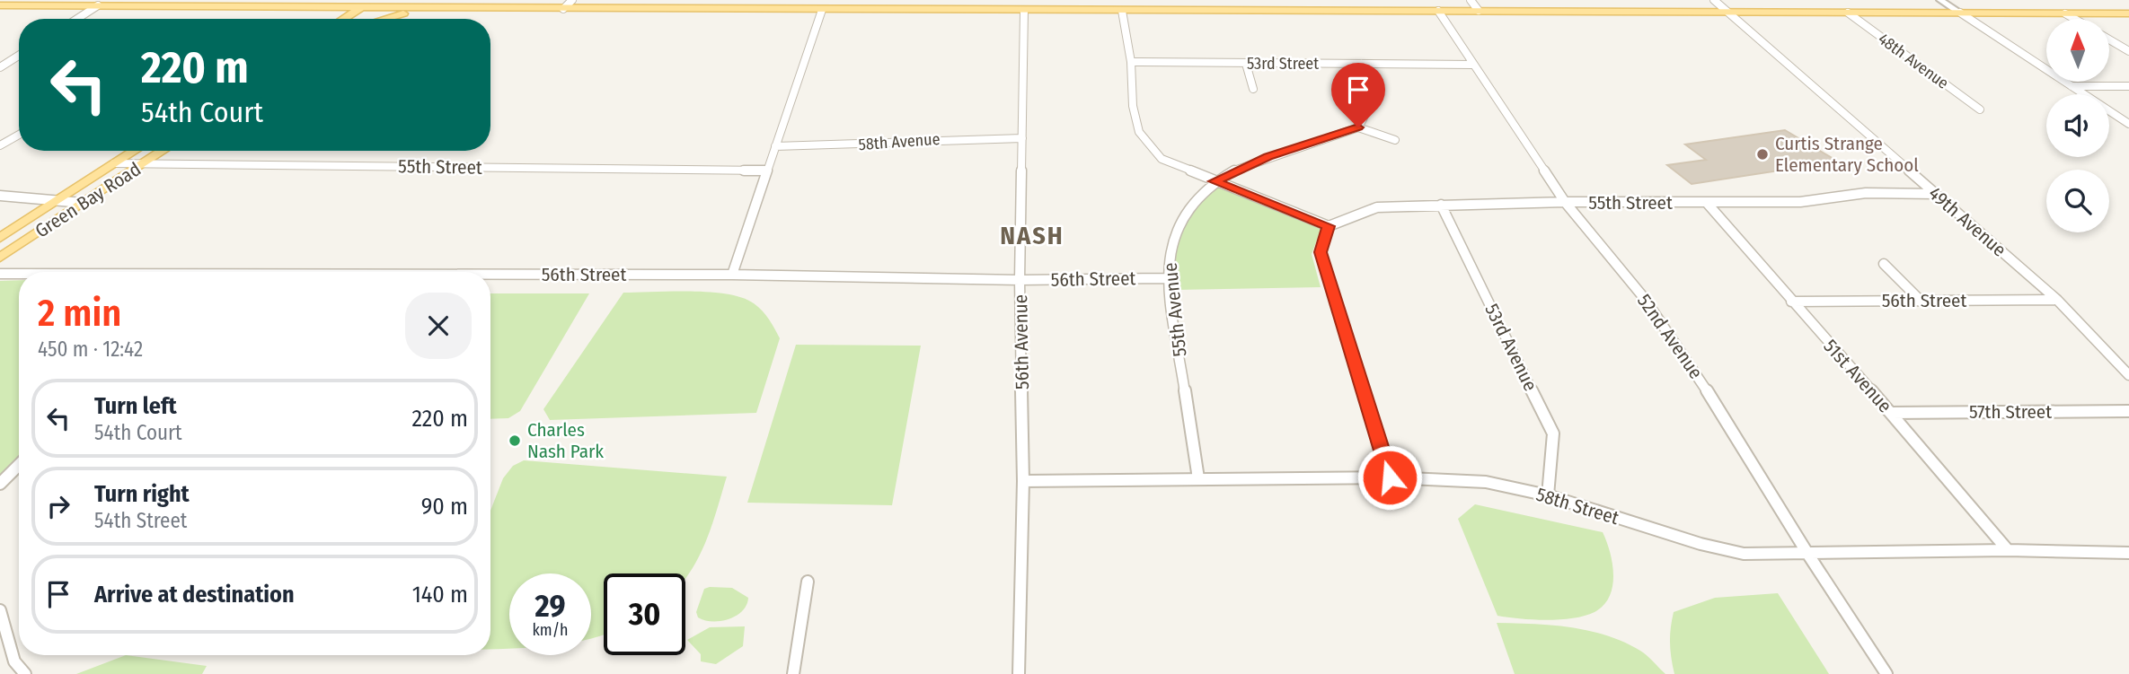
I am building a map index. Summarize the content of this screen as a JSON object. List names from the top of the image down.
{
  "streets": {
    "main road": ["Green Bay Road"],
    "street": [
      "48th Avenue",
      "53rd Street",
      "58th Avenue",
      "55th Street",
      "49th Avenue",
      "56th Street",
      "55th Avenue",
      "52nd Avenue",
      "56th Avenue",
      "53rd Avenue",
      "51st Avenue",
      "57th Street",
      "58th Street"
    ]
  },
  "crossings": [
    ["53rd Street", "52nd Avenue"],
    ["58th Avenue", "56th Avenue"],
    ["55th Street", "Green Bay Road"],
    ["55th Street", "49th Avenue"],
    ["55th Street", "52nd Avenue"],
    ["55th Street", "53rd Avenue"],
    ["55th Street", "51st Avenue"],
    ["49th Avenue", "56th Street"],
    ["56th Street", "55th Avenue"],
    ["56th Street", "56th Avenue"],
    ["56th Street", "51st Avenue"],
    ["55th Avenue", "58th Street"],
    ["52nd Avenue", "58th Street"],
    ["56th Avenue", "58th Street"],
    ["53rd Avenue", "58th Street"],
    ["51st Avenue", "57th Street"],
    ["51st Avenue", "58th Street"]
  ],
  "districts": ["NASH"],
  "places": ["Curtis Strange Elementary School", "Charles Nash Park"],
  "north": "top",
  "page": {
    "turn": ["220 m", "54th Court"],
    "heading": ["2 min", "450 m · 12:42"],
    "list": [
      {
        "name": "Turn left",
        "note": "54th Court",
        "value": "220 m"
      },
      {
        "name": "Turn right",
        "note": "54th Street",
        "value": "90 m"
      },
      {
        "name": "Arrive at destination",
        "value": "140 m"
      }
    ],
    "speed": "29 km/h",
    "limit": "30"
  }
}
